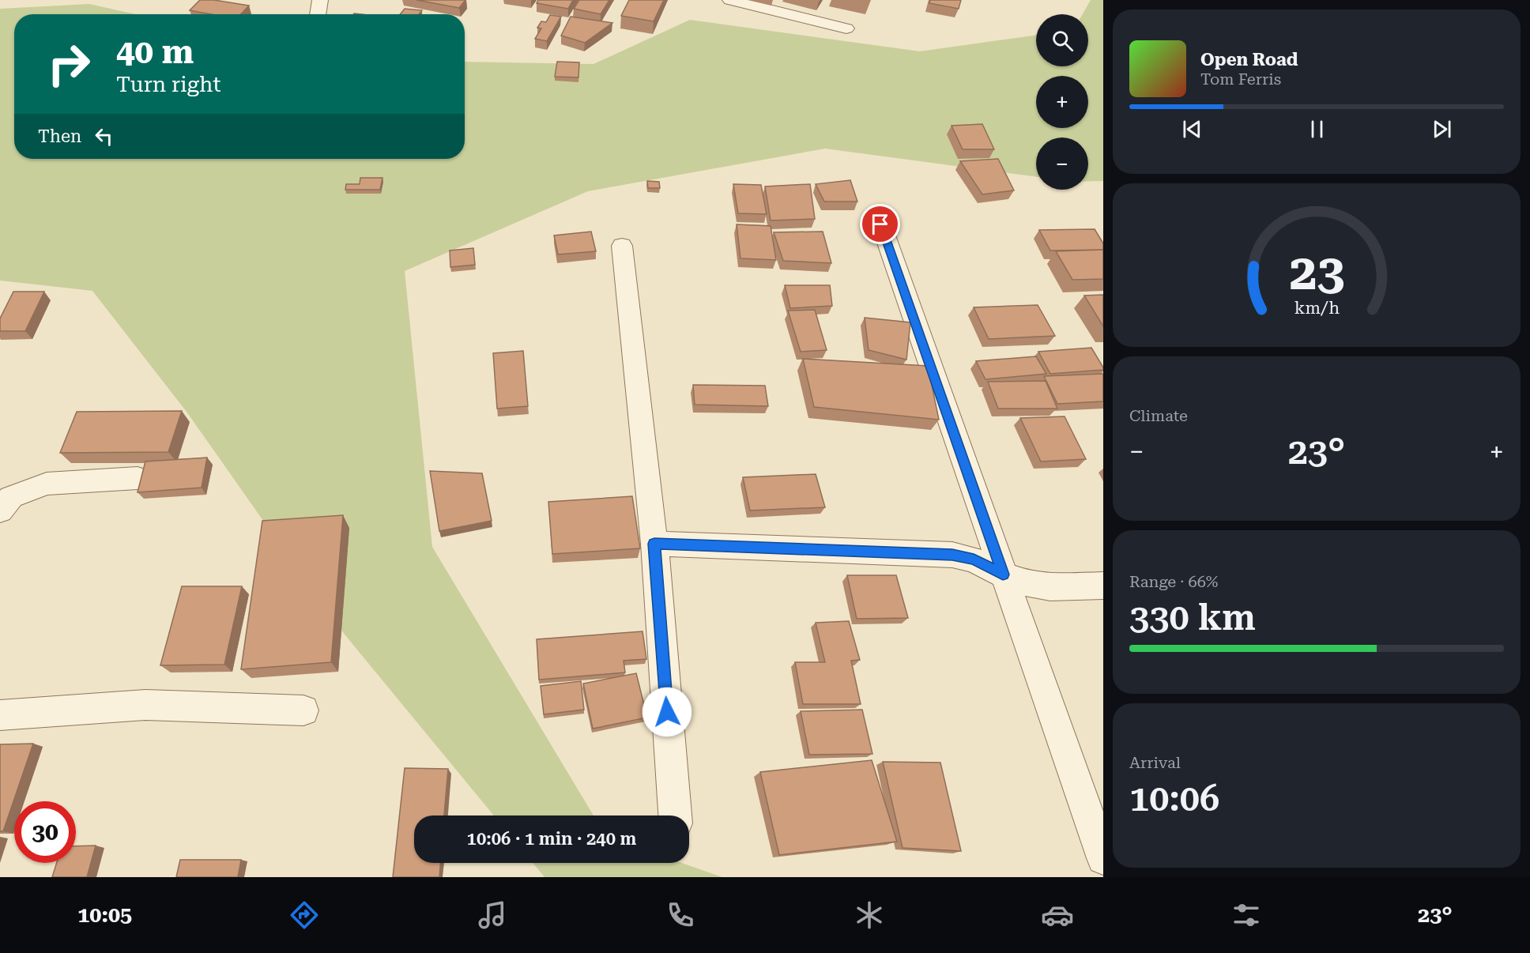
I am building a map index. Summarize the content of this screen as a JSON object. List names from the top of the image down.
{
  "page": {
    "map_buttons": ["+", "−"],
    "turn": ["40 m", "Turn right"],
    "song": ["Open Road", "Tom Ferris"],
    "then": "Then",
    "tile": [
      "Climate",
      ["Range · 66%", "330 km"],
      ["Arrival", "10:06"]
    ],
    "heat": ["−", "23°", "+"],
    "limit": "30",
    "trip": "10:06 · 1 min · 240 m",
    "tabs": ["10:05", "23°"],
    "gauge": ["23", "km/h"]
  }
}
